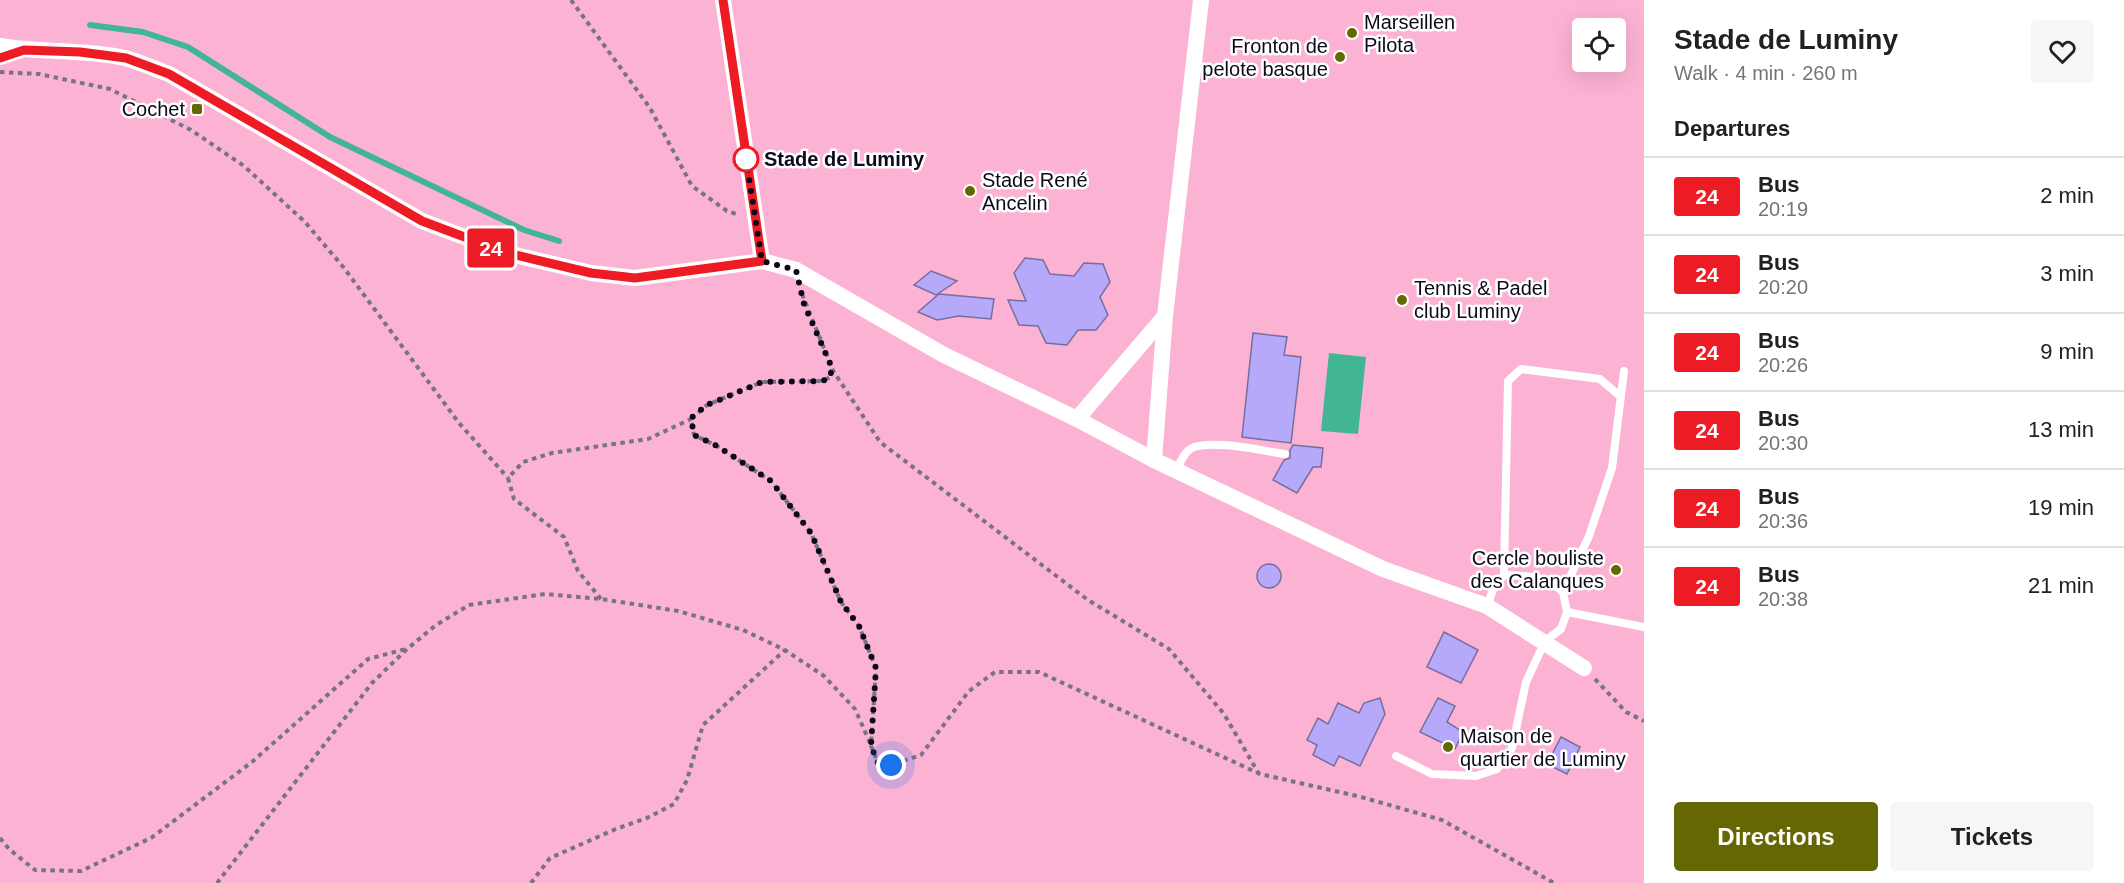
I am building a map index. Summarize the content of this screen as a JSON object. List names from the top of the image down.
{
  "places": {
    "other": [
      "Marseillen Pilota",
      "Fronton de pelote basque",
      "Stade de Luminy",
      "Stade René Ancelin",
      "Tennis & Padel club Luminy",
      "Cercle bouliste des Calanques",
      "Maison de quartier de Luminy"
    ],
    "transit": ["Cochet"]
  },
  "lines": ["bus line 24"],
  "page": {
    "on_map": "24",
    "heading": [
      ["Stade de Luminy", "Walk · 4 min · 260 m"],
      "Departures"
    ],
    "list": [
      {
        "mark": "24",
        "name": "Bus",
        "note": "20:19",
        "value": "2 min"
      },
      {
        "mark": "24",
        "name": "Bus",
        "note": "20:20",
        "value": "3 min"
      },
      {
        "mark": "24",
        "name": "Bus",
        "note": "20:26",
        "value": "9 min"
      },
      {
        "mark": "24",
        "name": "Bus",
        "note": "20:30",
        "value": "13 min"
      },
      {
        "mark": "24",
        "name": "Bus",
        "note": "20:36",
        "value": "19 min"
      },
      {
        "mark": "24",
        "name": "Bus",
        "note": "20:38",
        "value": "21 min"
      }
    ],
    "buttons": ["Directions", "Tickets"]
  }
}
